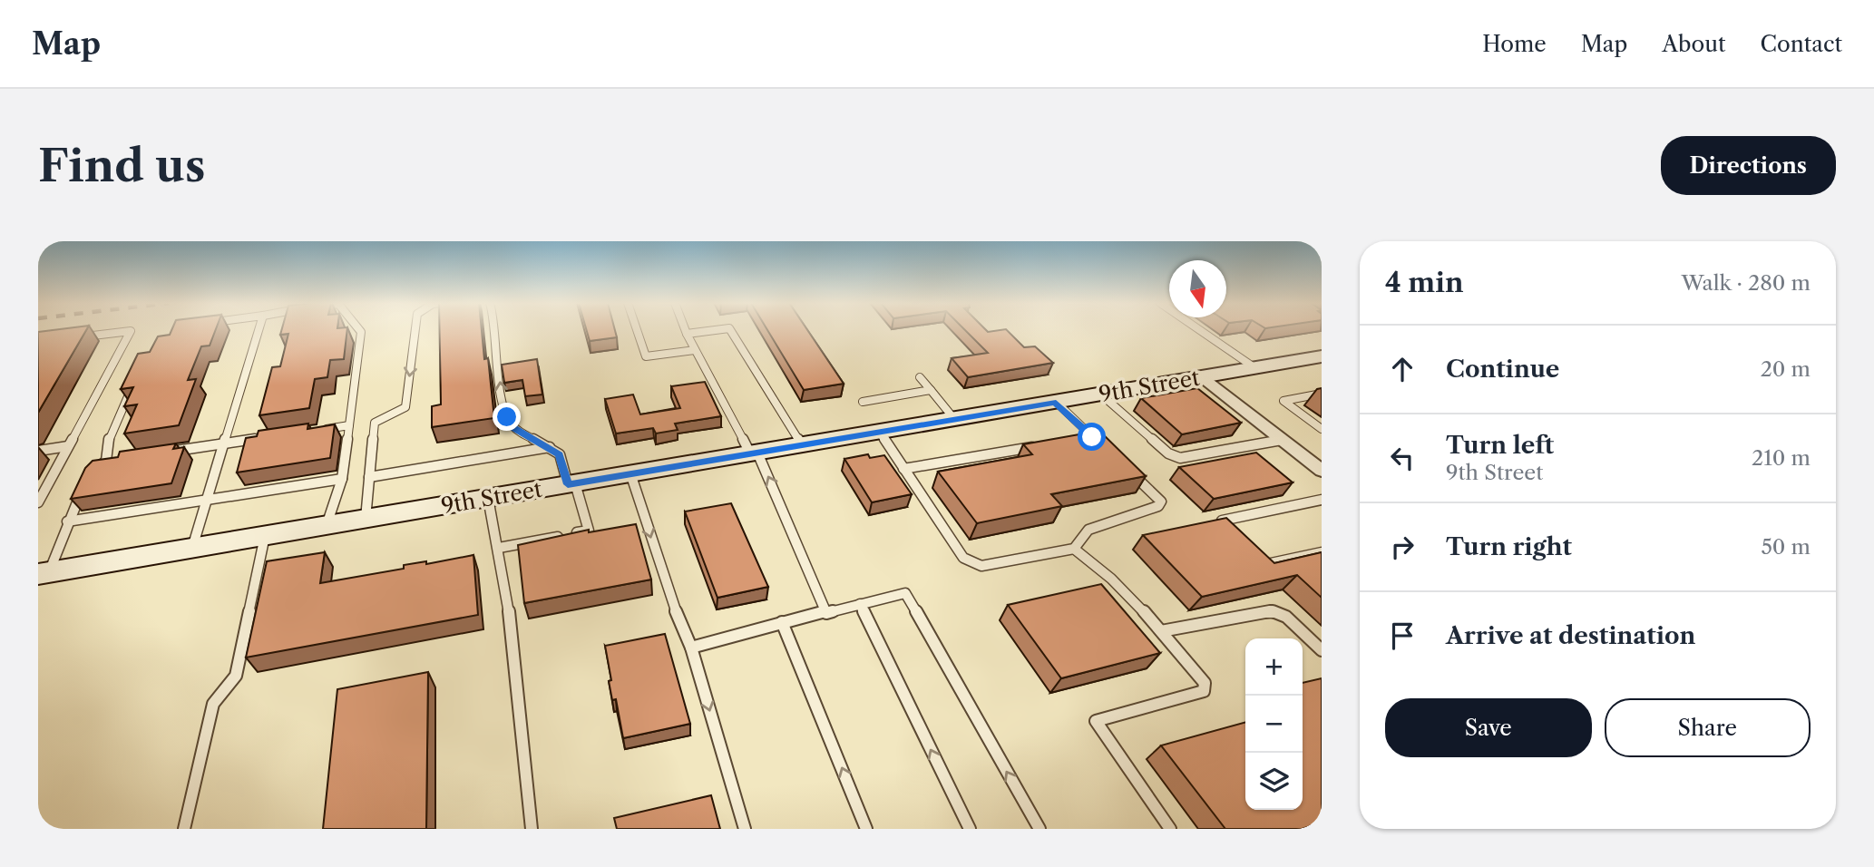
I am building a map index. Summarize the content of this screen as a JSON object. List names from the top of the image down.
{
  "streets": {
    "street": ["9th Street"]
  },
  "north": "bottom",
  "page": {
    "header": "Map",
    "nav": [
      "Home",
      "Map",
      "About",
      "Contact"
    ],
    "buttons": [
      "Directions",
      ["Save", "Share"]
    ],
    "title": "Find us",
    "heading": ["4 min", "Walk · 280 m"],
    "list": [
      ["Continue", "20 m"],
      ["Turn left", "9th Street", "210 m"],
      ["Turn right", "50 m"],
      "Arrive at destination"
    ],
    "map_buttons": ["+", "−"]
  }
}
